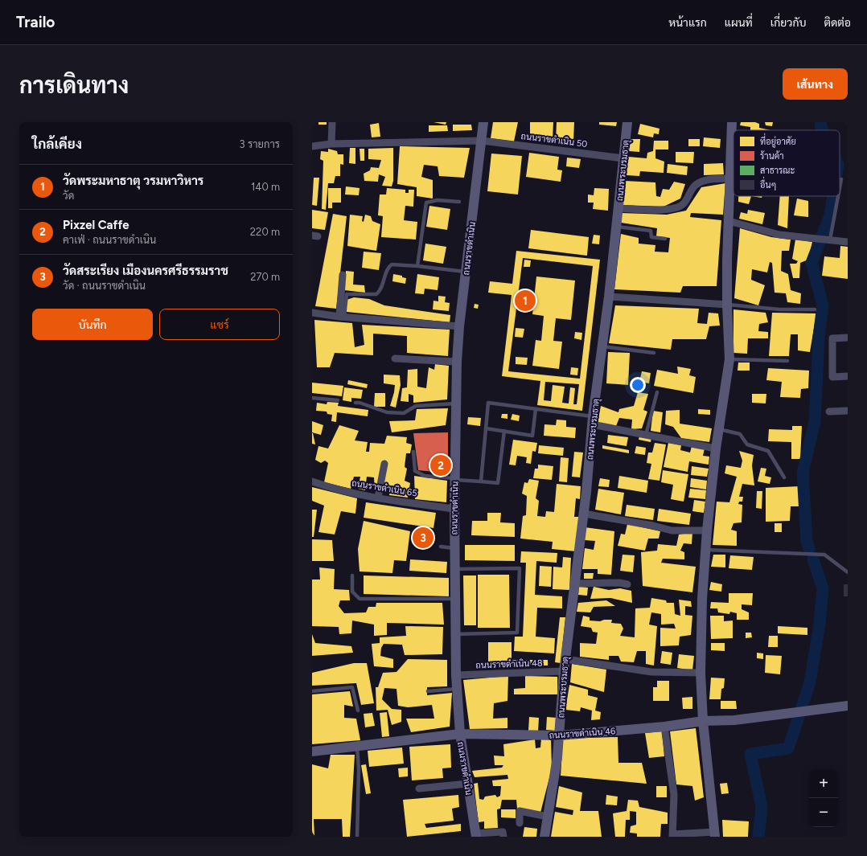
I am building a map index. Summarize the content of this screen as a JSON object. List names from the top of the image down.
{
  "streets": {
    "street": [
      "ถนนราขดำเนิน 50",
      "ถนนพระบรมธาตุ",
      "ถนนราขดำเนิน",
      "ถนนราขดำเนิน 65",
      "ถนนราขดำเนิน 48",
      "ถนนราขดำเนิน 46"
    ]
  },
  "crossings": [
    ["ถนนราขดำเนิน 50", "ถนนพระบรมธาตุ"],
    ["ถนนราขดำเนิน 50", "ถนนราขดำเนิน"],
    ["ถนนพระบรมธาตุ", "ถนนราขดำเนิน 48"],
    ["ถนนพระบรมธาตุ", "ถนนราขดำเนิน 46"],
    ["ถนนราขดำเนิน", "ถนนราขดำเนิน 65"],
    ["ถนนราขดำเนิน", "ถนนราขดำเนิน 48"],
    ["ถนนราขดำเนิน", "ถนนราขดำเนิน 46"]
  ],
  "legend": [
    "ที่อยู่อาศัย",
    "ร้านค้า",
    "สาธารณะ",
    "อื่นๆ"
  ],
  "page": {
    "header": "Trailo",
    "nav": [
      "หน้าแรก",
      "แผนที่",
      "เกี่ยวกับ",
      "ติดต่อ"
    ],
    "buttons": [
      "เส้นทาง",
      ["บันทึก", "แชร์"]
    ],
    "title": "การเดินทาง",
    "heading": ["ใกล้เคียง", "3 รายการ"],
    "list": [
      {
        "mark": "1",
        "name": "วัดพระมหาธาตุ วรมหาวิหาร",
        "note": "วัด",
        "value": "140 m"
      },
      {
        "mark": "2",
        "name": "Pixzel Caffe",
        "note": "คาเฟ่ · ถนนราขดำเนิน",
        "value": "220 m"
      },
      {
        "mark": "3",
        "name": "วัดสระเรียง เมืองนครศรีธรรมราช",
        "note": "วัด · ถนนราขดำเนิน",
        "value": "270 m"
      }
    ],
    "pins": ["1", "2", "3"],
    "map_buttons": ["+", "−"]
  }
}
